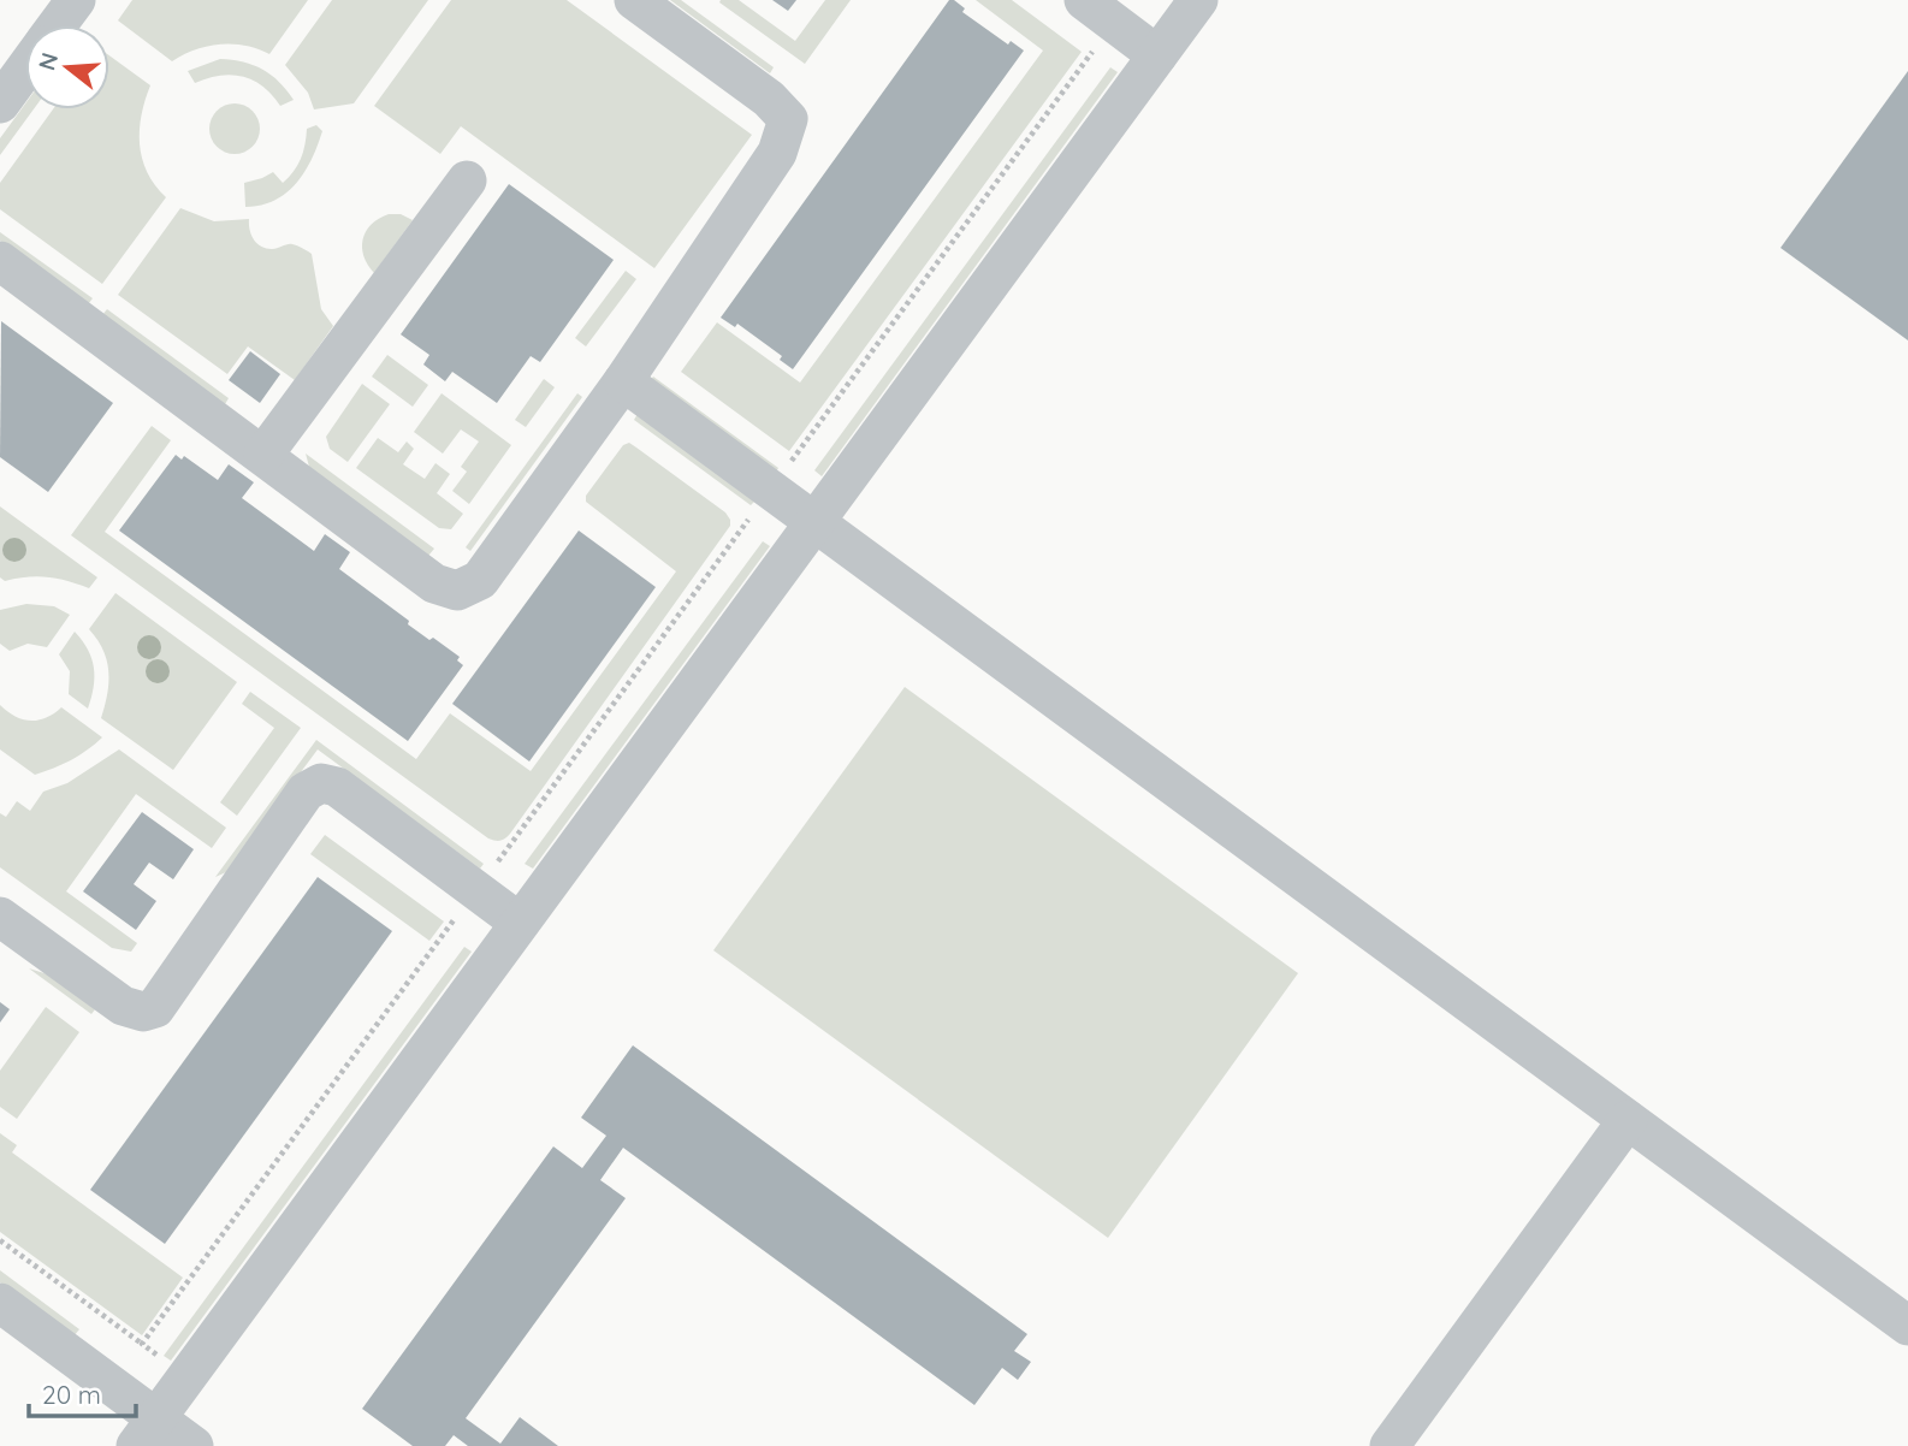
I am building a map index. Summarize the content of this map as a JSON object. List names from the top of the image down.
{
  "scale_bar": "20 m",
  "north": "left"
}
